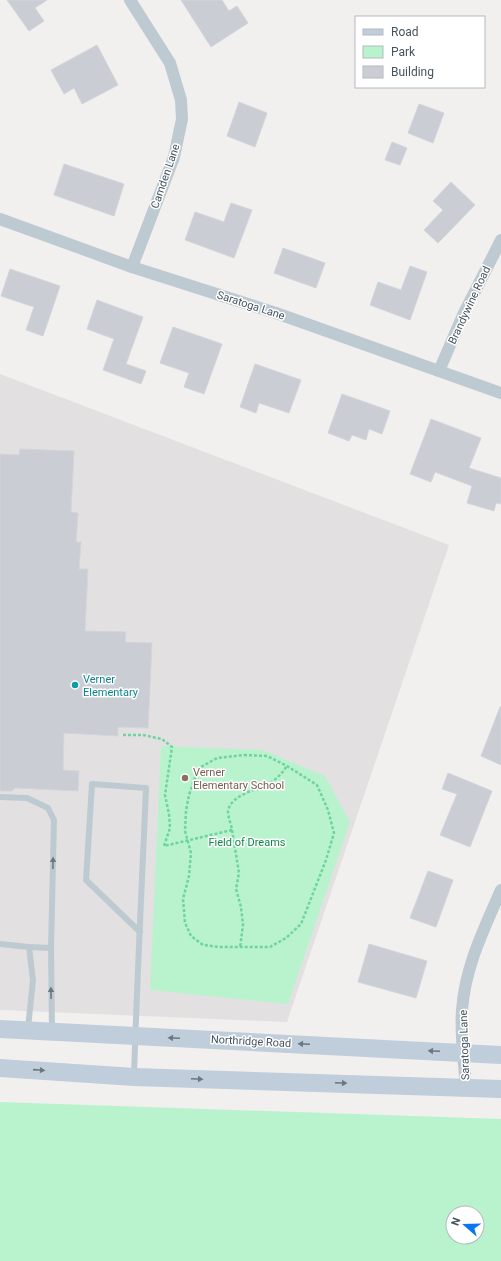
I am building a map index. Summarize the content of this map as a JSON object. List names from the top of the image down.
{
  "streets": {
    "main road": ["Northridge Road"],
    "street": ["Camden Lane", "Saratoga Lane", "Brandywine Road"]
  },
  "crossings": [
    ["Camden Lane", "Saratoga Lane"],
    ["Saratoga Lane", "Brandywine Road"],
    ["Saratoga Lane", "Northridge Road"]
  ],
  "parks": ["Field of Dreams"],
  "places": ["Verner Elementary", "Verner Elementary School"],
  "legend": ["Road", "Park", "Building"],
  "north": "left"
}
